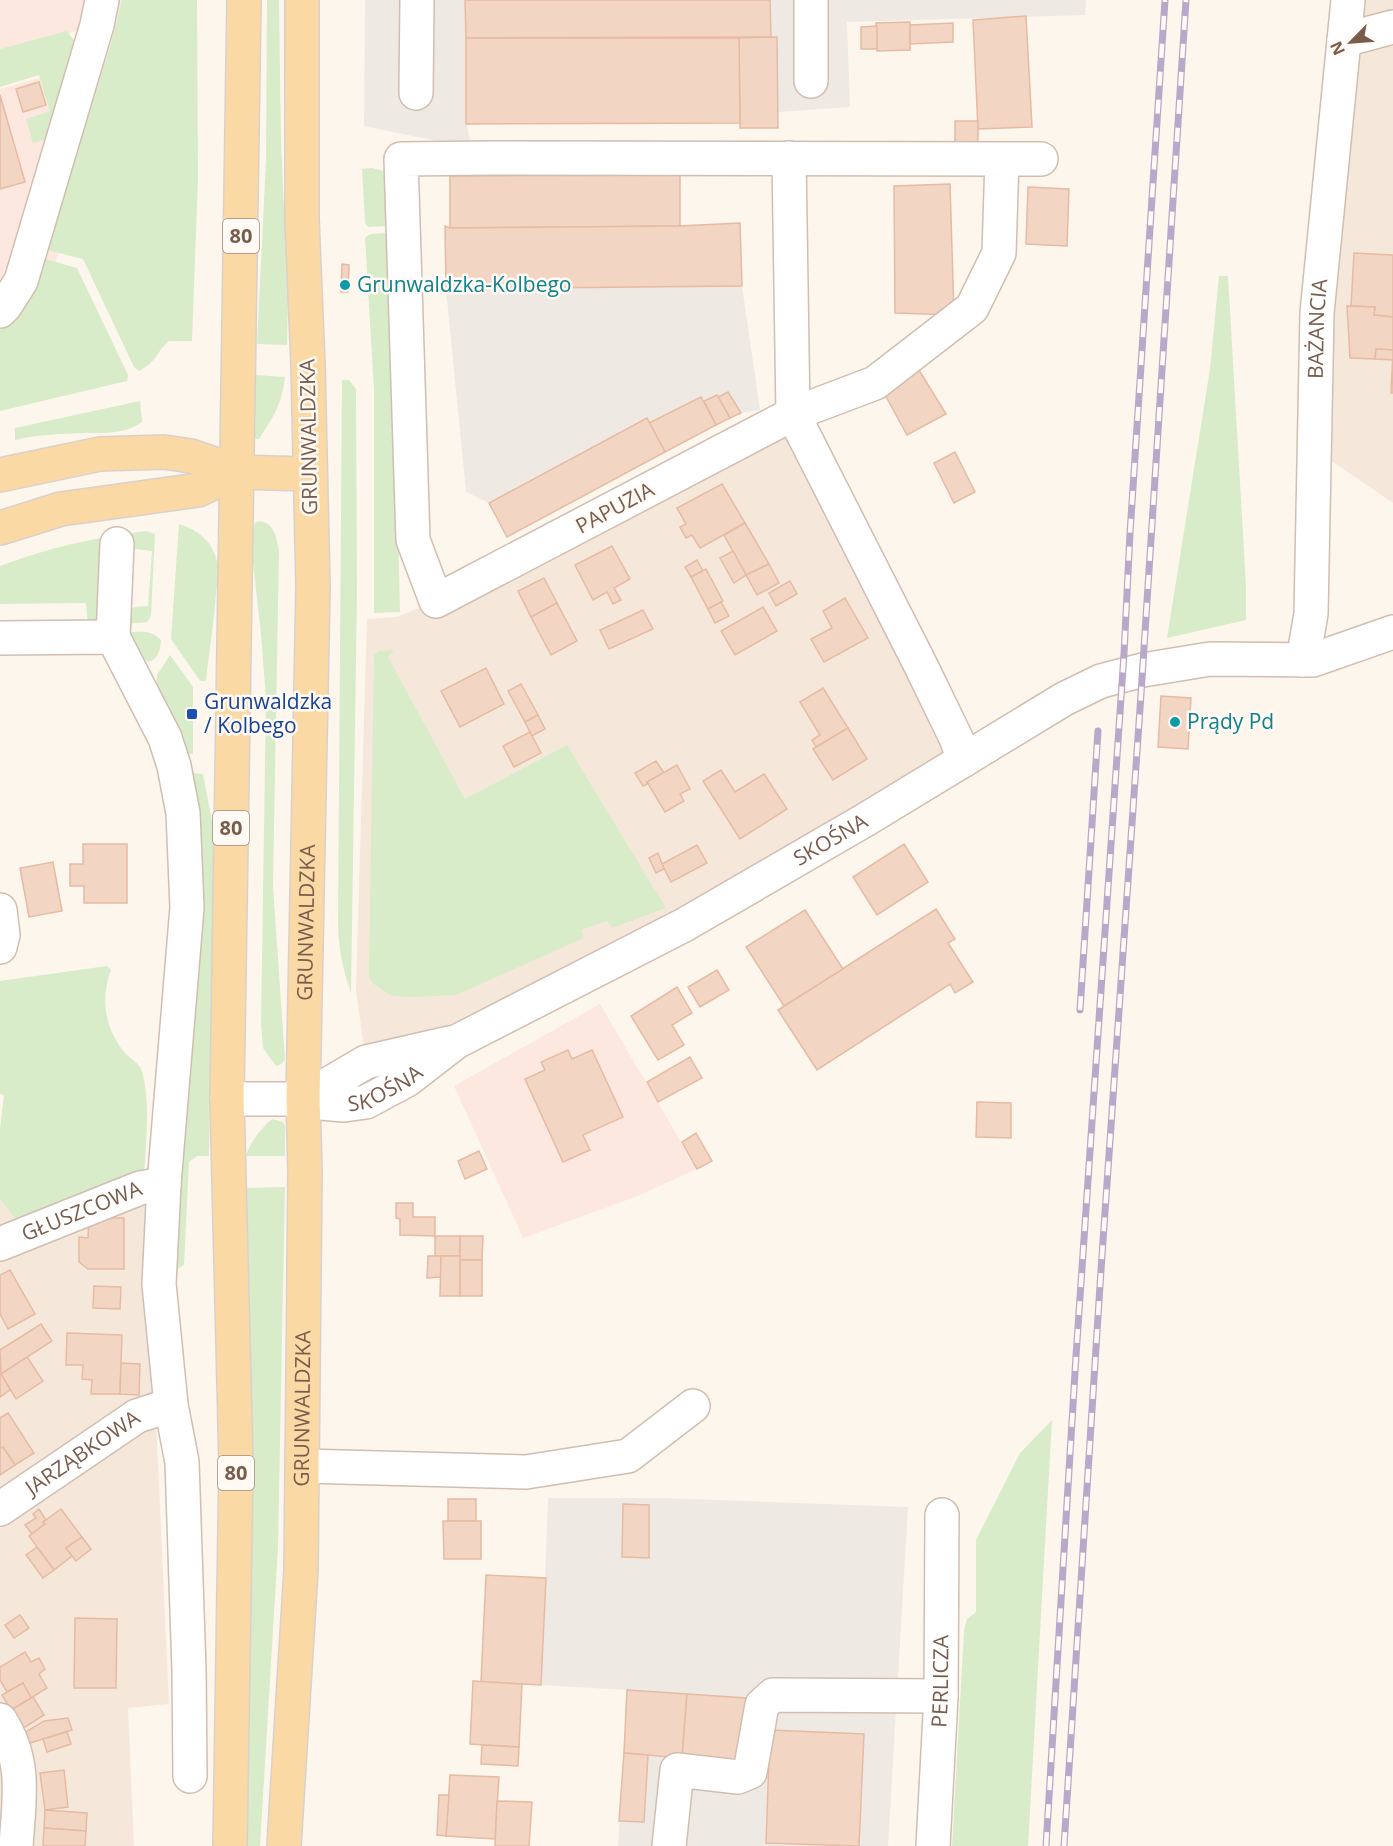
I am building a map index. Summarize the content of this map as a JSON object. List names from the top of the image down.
{
  "streets": {
    "main road": ["80", "GRUNWALDZKA"],
    "street": [
      "BAŻANCIA",
      "PAPUZIA",
      "SKOŚNA",
      "GŁUSZCOWA",
      "JARZĄBKOWA",
      "PERLICZA"
    ]
  },
  "crossings": [
    ["80", "SKOŚNA"],
    ["BAŻANCIA", "SKOŚNA"],
    ["GRUNWALDZKA", "SKOŚNA"]
  ],
  "places": {
    "other": ["Grunwaldzka-Kolbego", "Prądy Pd"],
    "transit": ["Grunwaldzka / Kolbego"]
  },
  "north": "bottom left"
}
